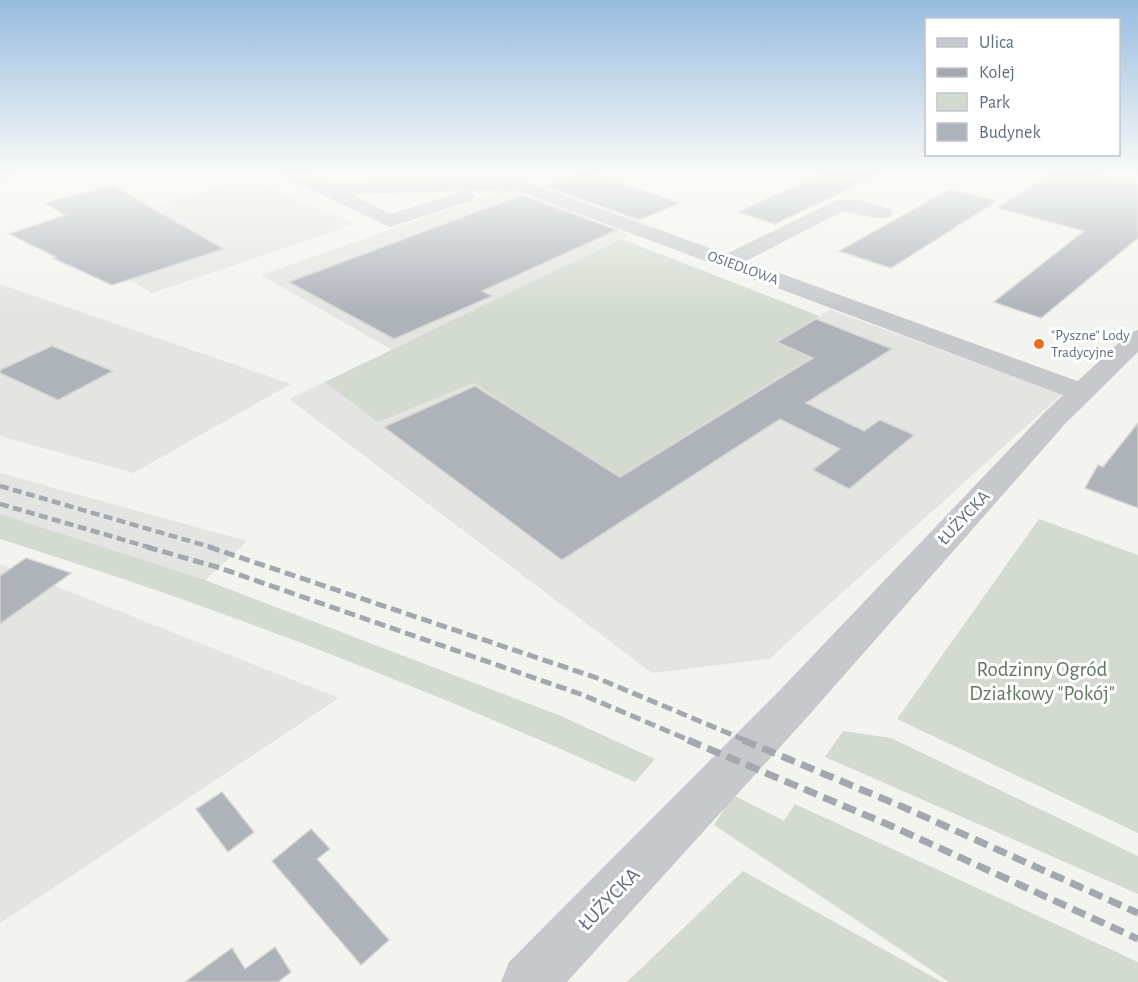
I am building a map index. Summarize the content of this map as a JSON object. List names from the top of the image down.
{
  "streets": {
    "street": ["OSIEDLOWA", "ŁUŻYCKA"]
  },
  "crossings": [
    ["OSIEDLOWA", "ŁUŻYCKA"]
  ],
  "parks": ["Rodzinny Ogród Działkowy \"Pokój\""],
  "places": ["\"Pyszne\" Lody Tradycyjne"],
  "legend": [
    "Ulica",
    "Kolej",
    "Park",
    "Budynek"
  ]
}
